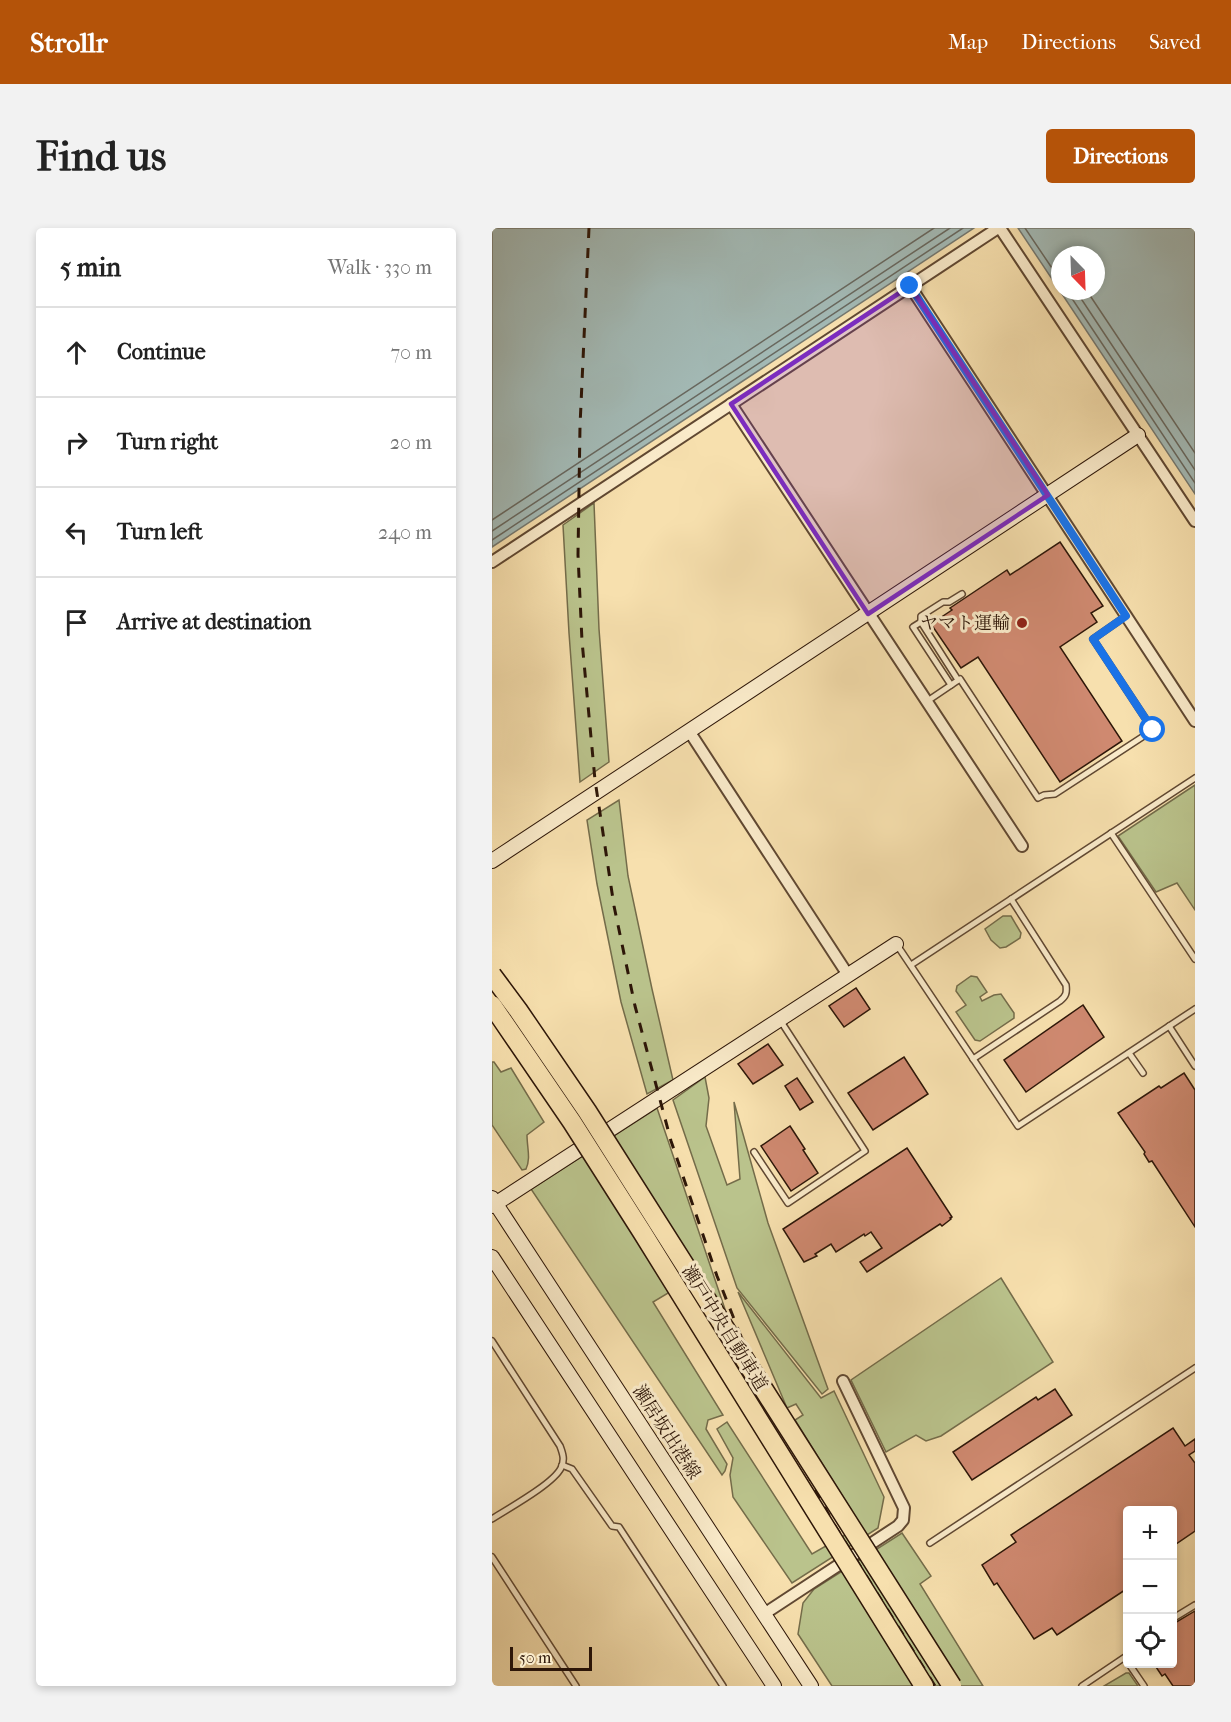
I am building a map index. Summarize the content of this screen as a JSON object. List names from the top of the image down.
{
  "streets": {
    "highway": ["瀬戸中央自動車道"],
    "street": ["瀬居坂出港線"]
  },
  "places": ["ヤマト運輸"],
  "scale_bar": "50 m",
  "north": "bottom right",
  "page": {
    "header": "Strollr",
    "nav": ["Map", "Directions", "Saved"],
    "buttons": "Directions",
    "title": "Find us",
    "heading": ["5 min", "Walk · 330 m"],
    "list": [
      ["Continue", "70 m"],
      ["Turn right", "20 m"],
      ["Turn left", "240 m"],
      "Arrive at destination"
    ],
    "map_buttons": ["+", "−"],
    "scale": "50 m"
  }
}
